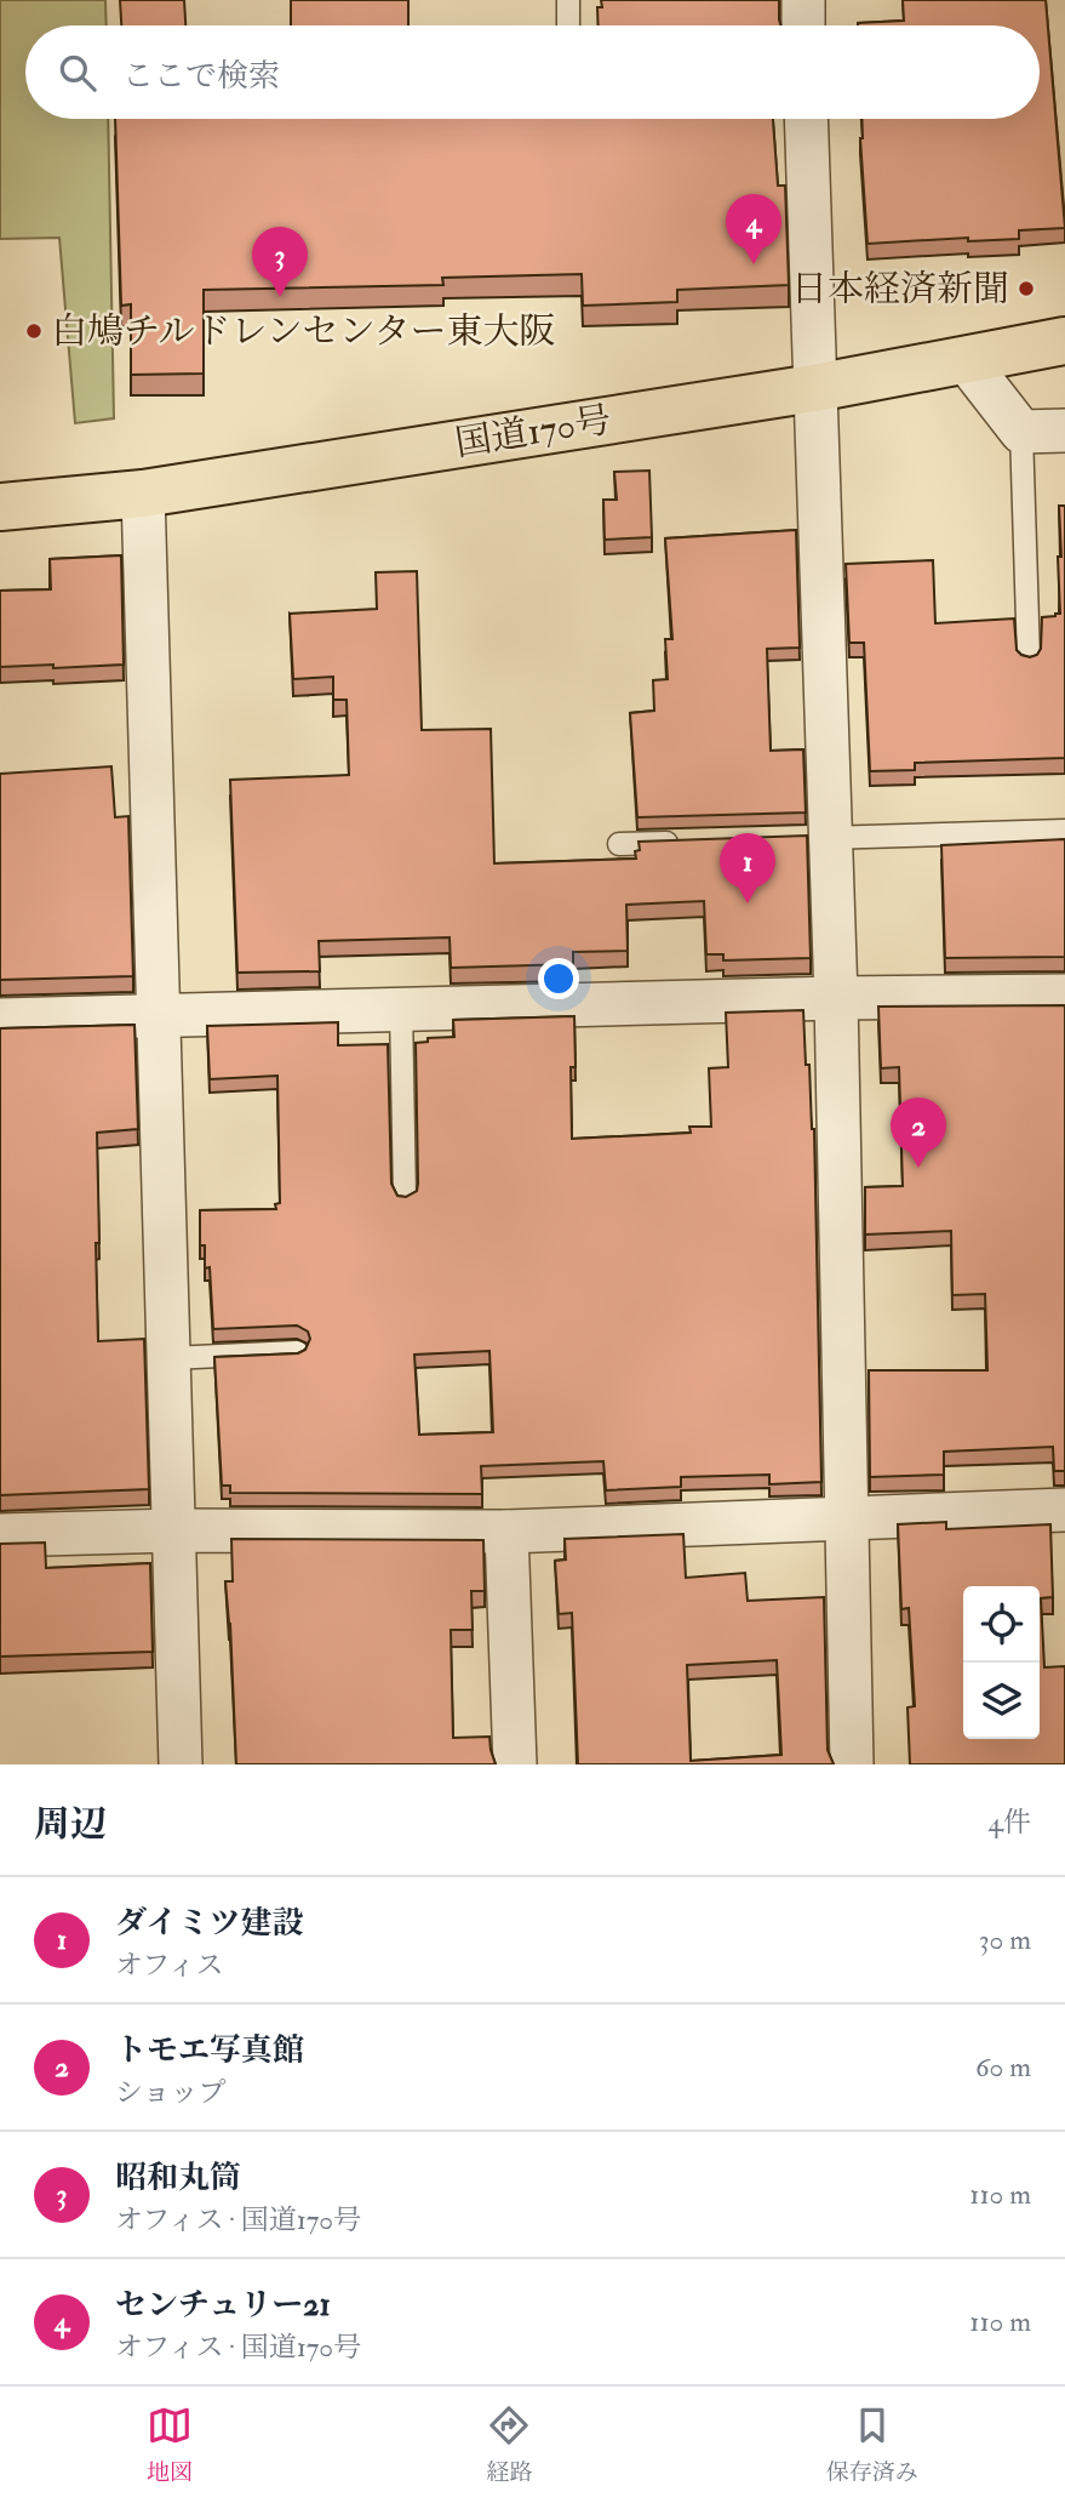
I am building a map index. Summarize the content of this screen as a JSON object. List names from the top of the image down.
{
  "streets": {
    "highway": ["国道170号"]
  },
  "places": ["日本経済新聞", "白鳩チルドレンセンター東大阪"],
  "page": {
    "search": "ここで検索",
    "pins": [
      "4",
      "3",
      "1",
      "2"
    ],
    "heading": ["周辺", "4件"],
    "list": [
      {
        "mark": "1",
        "name": "ダイミツ建設",
        "note": "オフィス",
        "value": "30 m"
      },
      {
        "mark": "2",
        "name": "トモエ写真館",
        "note": "ショップ",
        "value": "60 m"
      },
      {
        "mark": "3",
        "name": "昭和丸筒",
        "note": "オフィス · 国道170号",
        "value": "110 m"
      },
      {
        "mark": "4",
        "name": "センチュリー21",
        "note": "オフィス · 国道170号",
        "value": "110 m"
      }
    ],
    "nav": ["地図", "経路", "保存済み"]
  }
}
